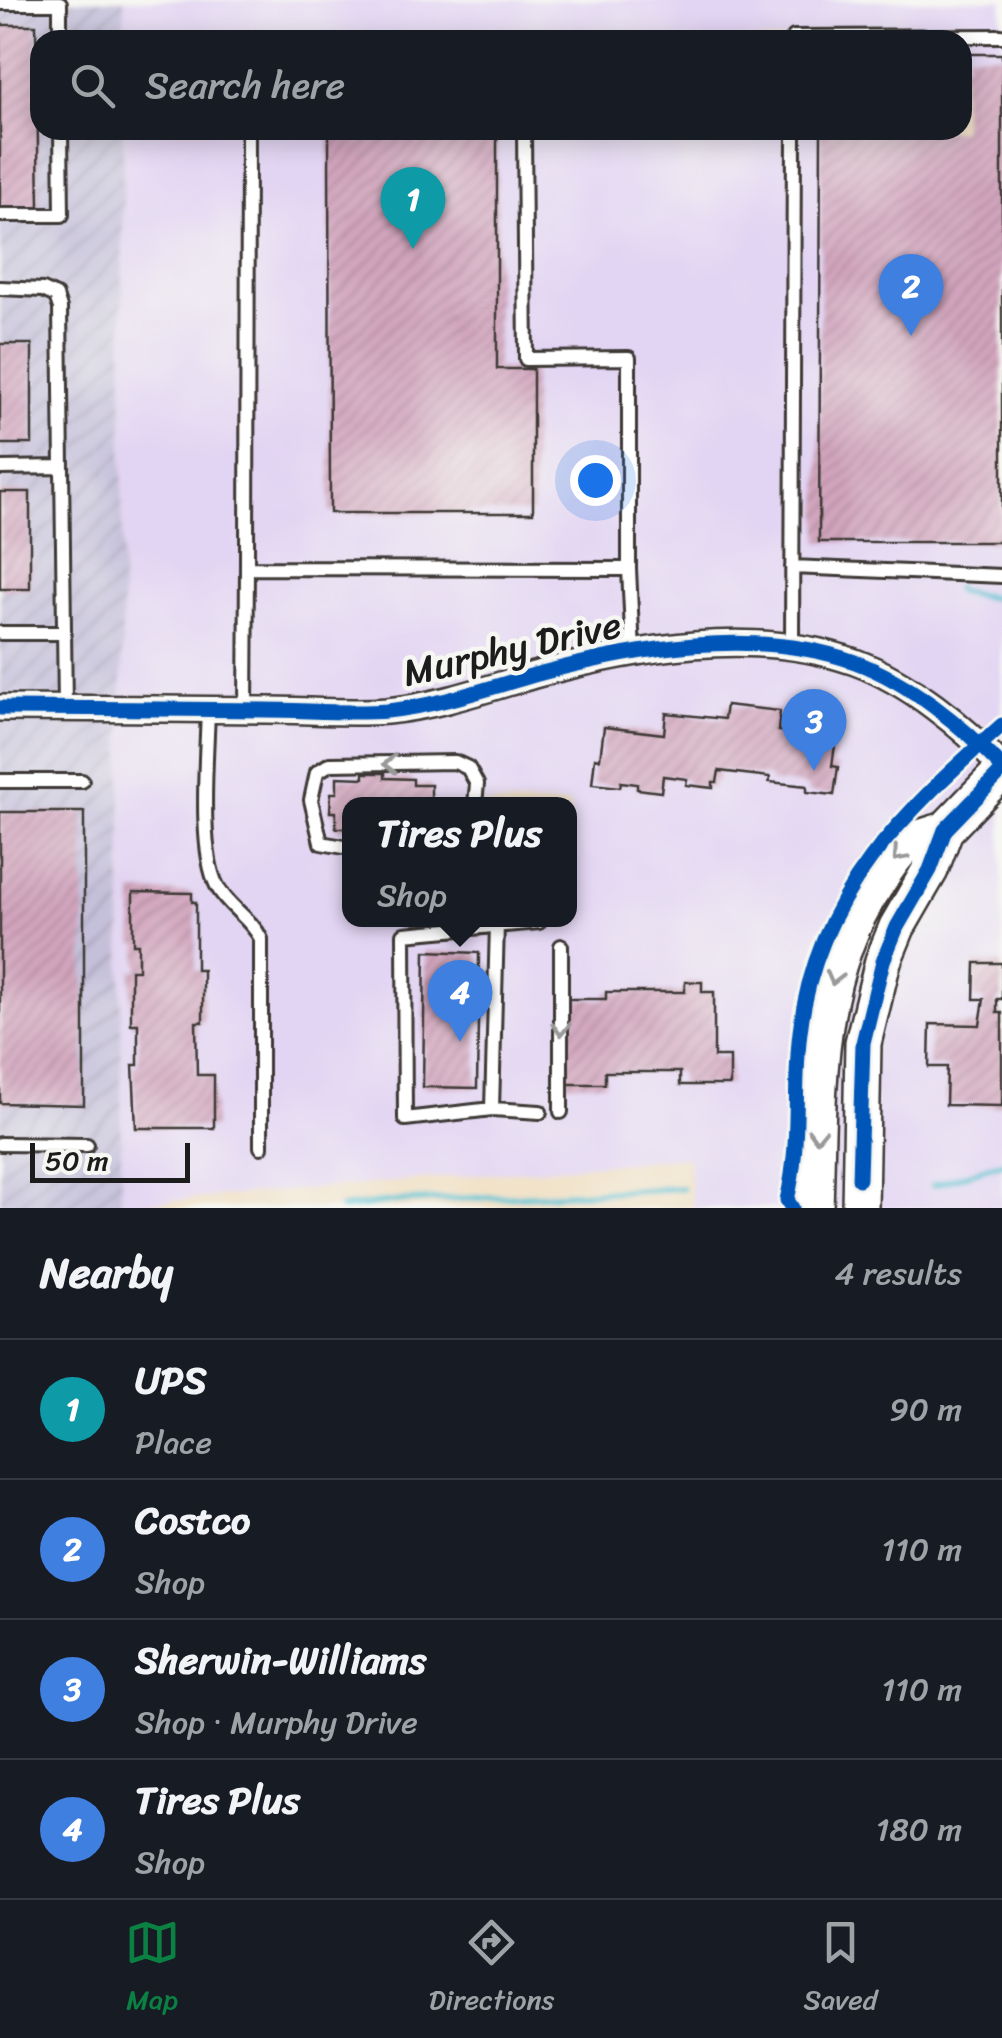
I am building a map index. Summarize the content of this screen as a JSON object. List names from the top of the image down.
{
  "streets": {
    "street": ["Murphy Drive"]
  },
  "scale_bar": "50 m",
  "page": {
    "search": "Search here",
    "pins": [
      "1",
      "2",
      "3",
      "4"
    ],
    "popup": ["Tires Plus", "Shop"],
    "scale": "50 m",
    "heading": ["Nearby", "4 results"],
    "list": [
      {
        "mark": "1",
        "name": "UPS",
        "note": "Place",
        "value": "90 m"
      },
      {
        "mark": "2",
        "name": "Costco",
        "note": "Shop",
        "value": "110 m"
      },
      {
        "mark": "3",
        "name": "Sherwin-Williams",
        "note": "Shop · Murphy Drive",
        "value": "110 m"
      },
      {
        "mark": "4",
        "name": "Tires Plus",
        "note": "Shop",
        "value": "180 m"
      }
    ],
    "nav": ["Map", "Directions", "Saved"]
  }
}
